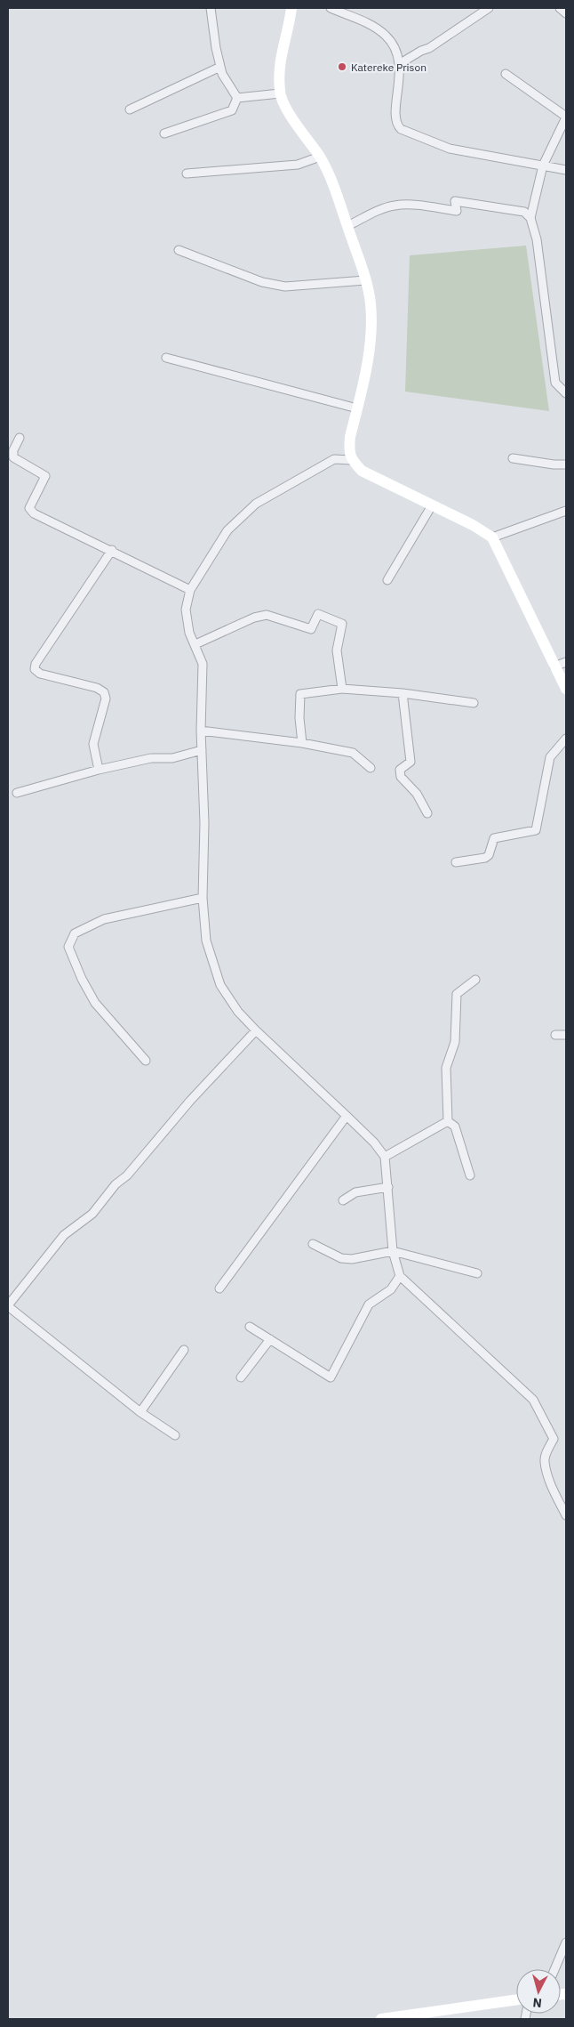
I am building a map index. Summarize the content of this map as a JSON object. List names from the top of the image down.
{
  "places": ["Katereke Prison"],
  "north": "bottom"
}
